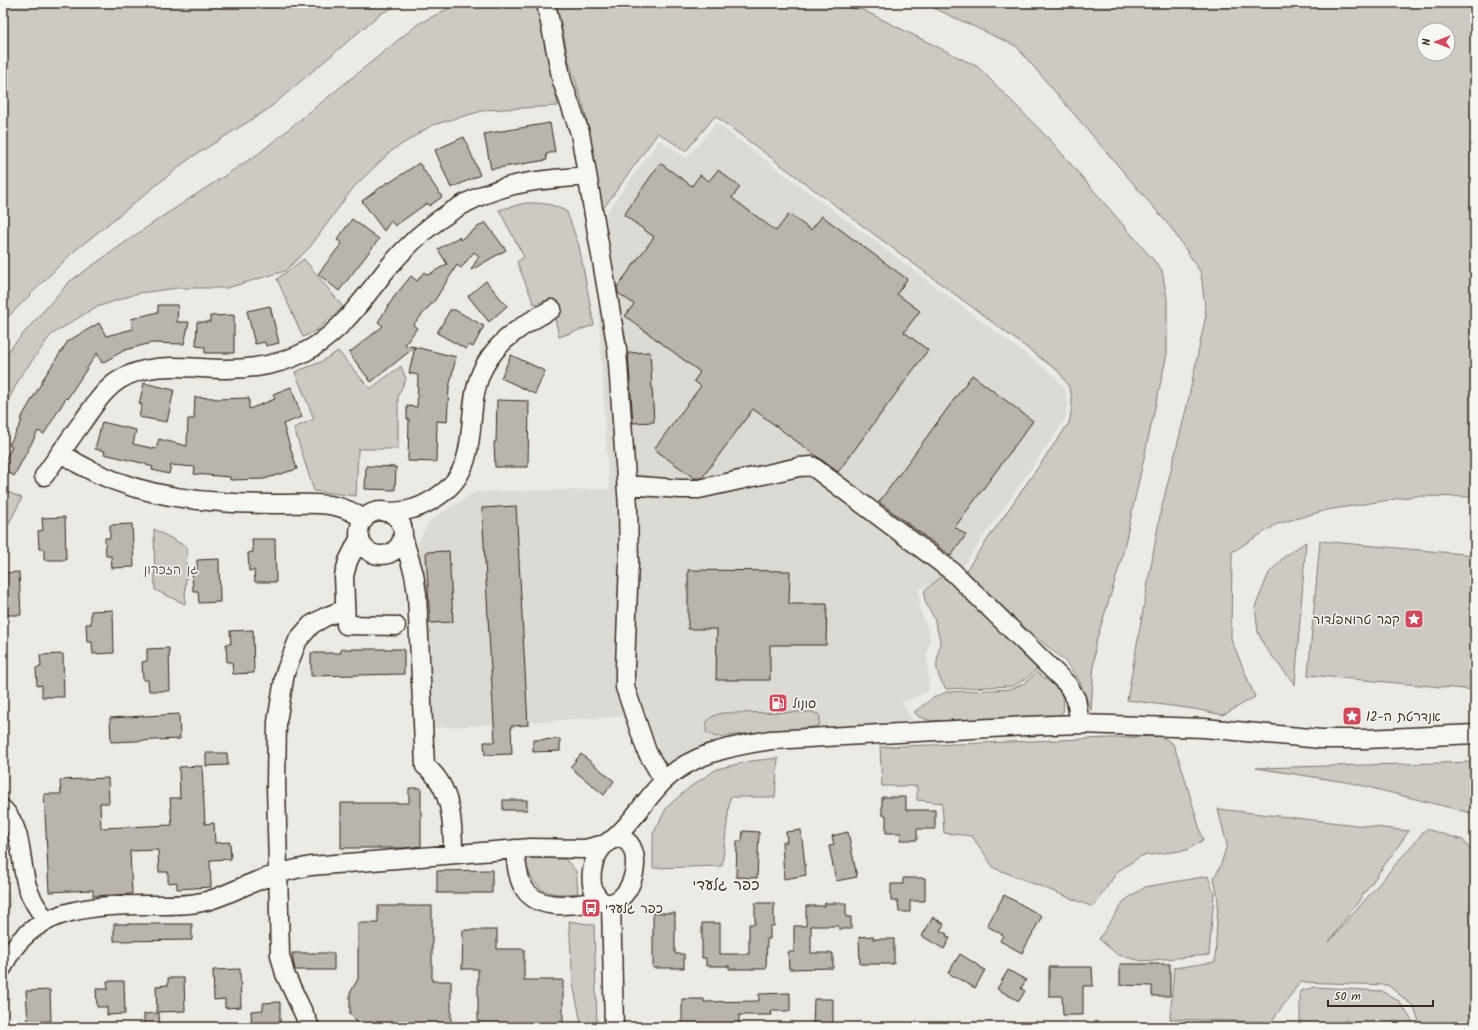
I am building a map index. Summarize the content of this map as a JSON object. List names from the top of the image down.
{
  "districts": ["כפר גלעדי"],
  "parks": ["גן הזכרון"],
  "places": {
    "place": ["קבר טרומפלדור", "אנדרטת ה-12"],
    "fuel station": ["סונול"],
    "bus stop": ["כפר גלעדי"]
  },
  "scale_bar": "50 m",
  "north": "left"
}
